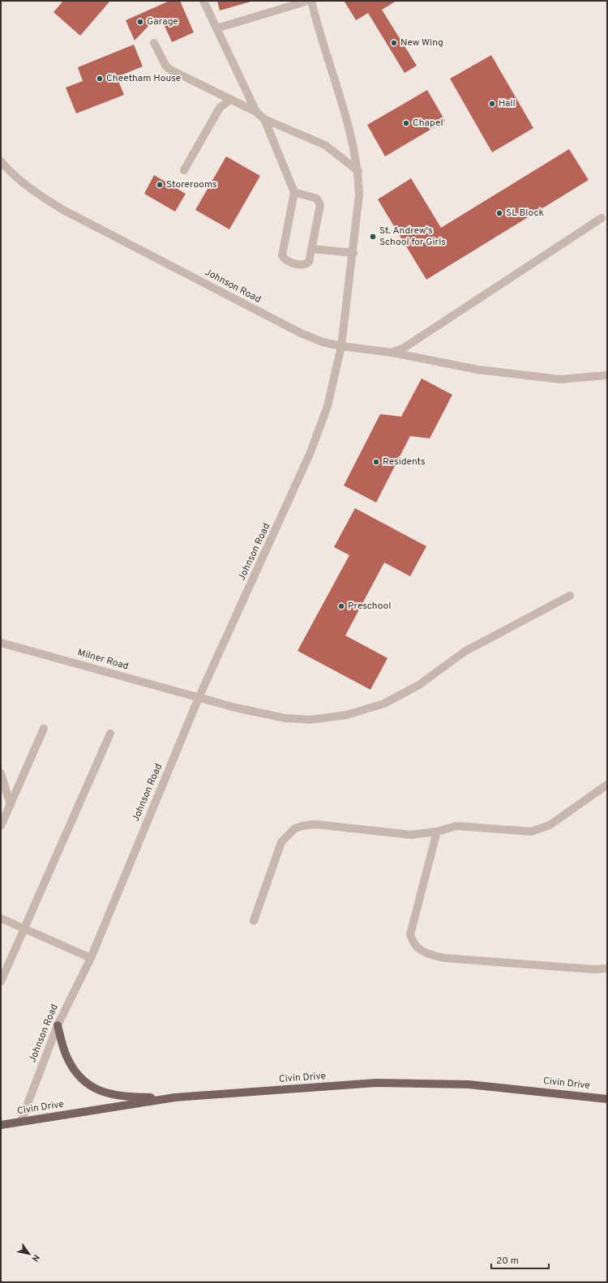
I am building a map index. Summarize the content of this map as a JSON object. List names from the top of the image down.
{
  "streets": {
    "main road": ["Civin Drive"],
    "street": ["Johnson Road", "Milner Road"]
  },
  "crossings": [
    ["Johnson Road", "Milner Road"],
    ["Johnson Road", "Civin Drive"]
  ],
  "places": [
    "Garage",
    "New Wing",
    "Cheetham House",
    "Hall",
    "Chapel",
    "Storerooms",
    "SL Block",
    "St. Andrew's School for Girls",
    "Residents",
    "Preschool"
  ],
  "scale_bar": "20 m",
  "north": "bottom right"
}
